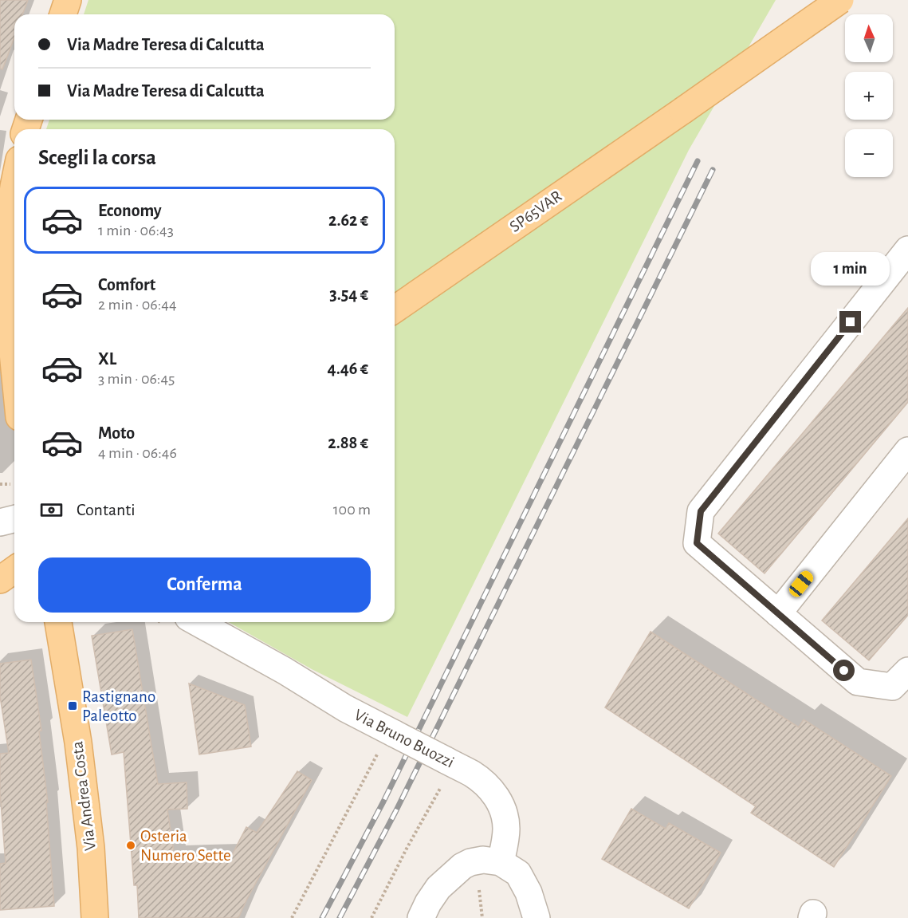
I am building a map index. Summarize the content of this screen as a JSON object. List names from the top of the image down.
{
  "streets": {
    "main road": ["SP65VAR", "Via Andrea Costa"],
    "street": ["Via Bruno Buozzi"]
  },
  "places": {
    "transit": ["Rastignano Paleotto"],
    "other": ["Osteria Numero Sette"]
  },
  "north": "top",
  "page": {
    "map_buttons": ["+", "−"],
    "banner": ["Via Madre Teresa di Calcutta", "Via Madre Teresa di Calcutta"],
    "heading": "Scegli la corsa",
    "list": [
      {
        "name": "Economy",
        "note": "1 min · 06:43",
        "value": "2.62 €"
      },
      {
        "name": "Comfort",
        "note": "2 min · 06:44",
        "value": "3.54 €"
      },
      {
        "name": "XL",
        "note": "3 min · 06:45",
        "value": "4.46 €"
      },
      {
        "name": "Moto",
        "note": "4 min · 06:46",
        "value": "2.88 €"
      }
    ],
    "bubble": "1 min",
    "pay": ["Contanti", "100 m"],
    "buttons": "Conferma"
  }
}
